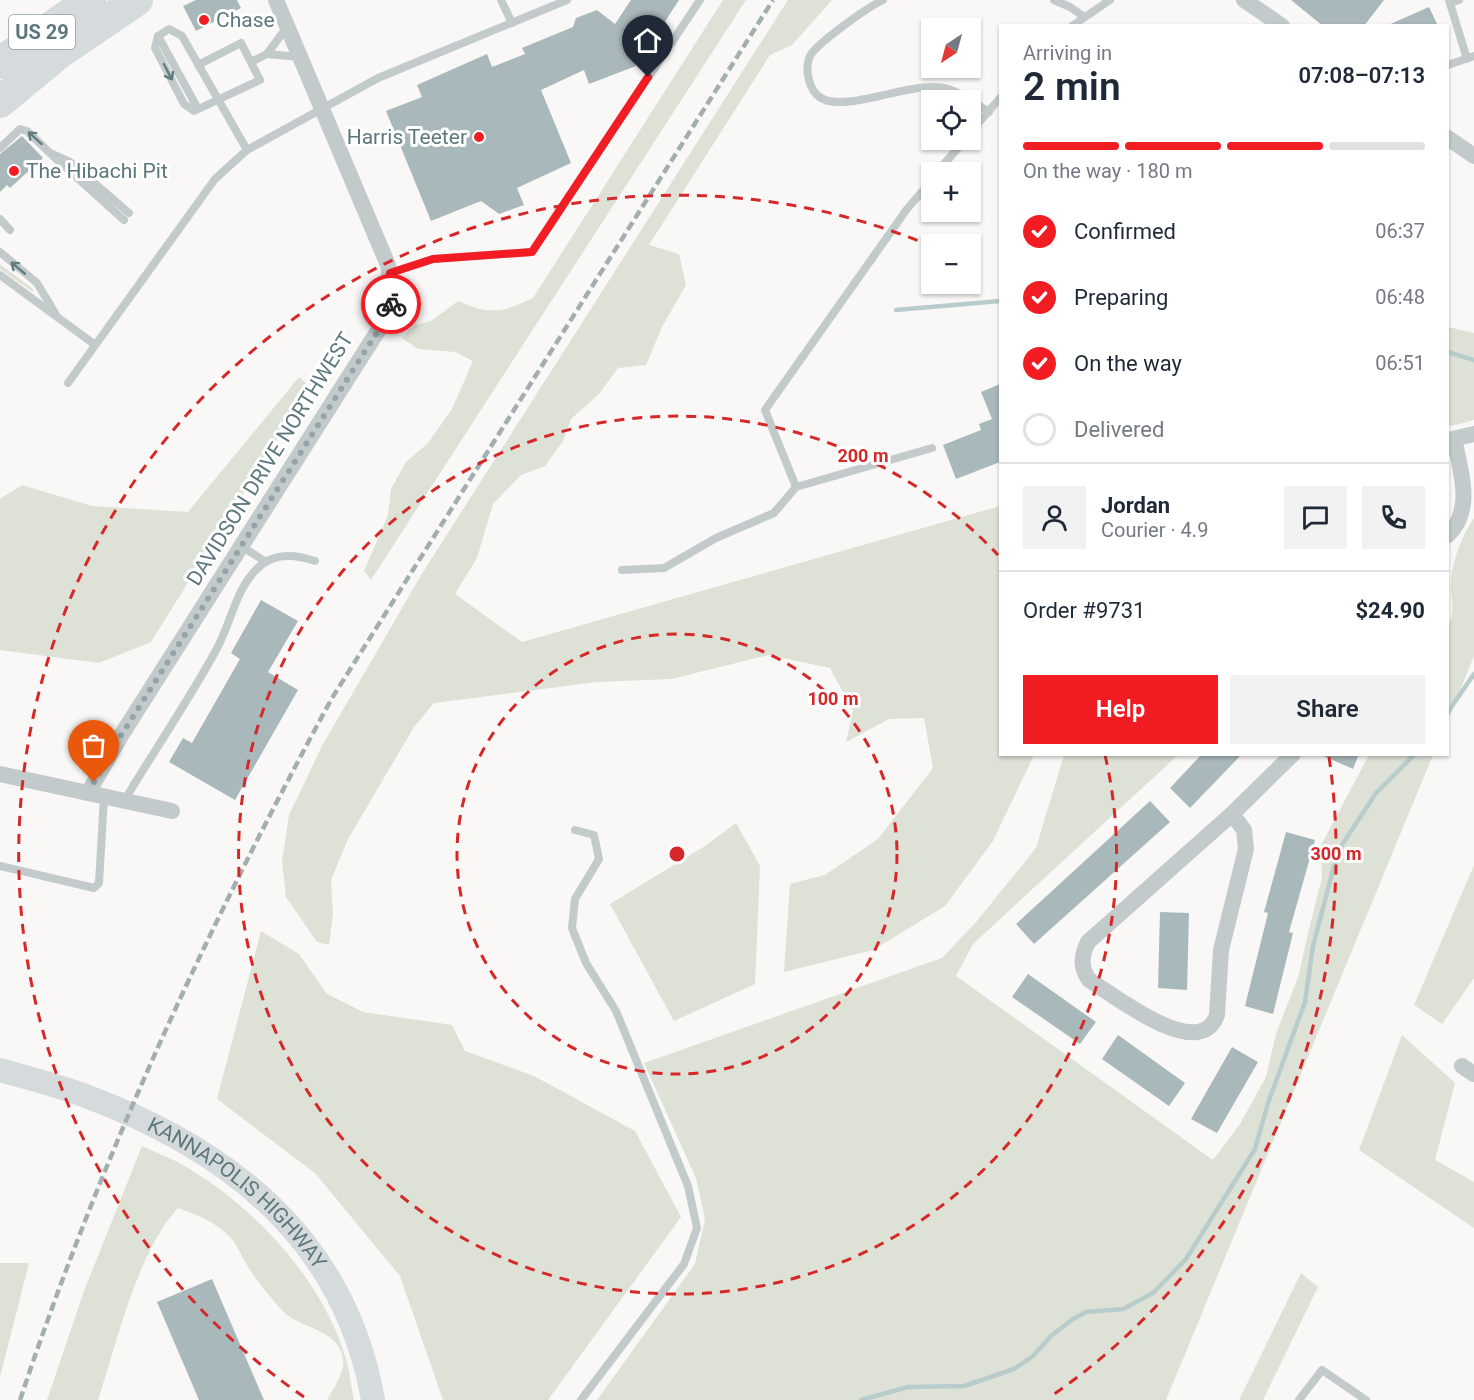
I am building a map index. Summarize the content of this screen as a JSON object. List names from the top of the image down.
{
  "streets": {
    "highway": ["US 29"],
    "main road": ["KANNAPOLIS HIGHWAY"],
    "street": ["DAVIDSON DRIVE NORTHWEST"]
  },
  "places": ["Chase", "Harris Teeter", "The Hibachi Pit"],
  "north": "bottom left",
  "page": {
    "map_buttons": ["+", "−"],
    "heading": ["2 min", "Arriving in", "07:08–07:13"],
    "panel": [
      "Jordan",
      "Courier · 4.9",
      "Order #9731",
      "$24.90"
    ],
    "bar": "On the way · 180 m",
    "list": [
      ["Confirmed", "06:37"],
      ["Preparing", "06:48"],
      ["On the way", "06:51"],
      "Delivered"
    ],
    "buttons": ["Help", "Share"]
  },
  "rings": ["200 m", "100 m", "300 m"]
}
